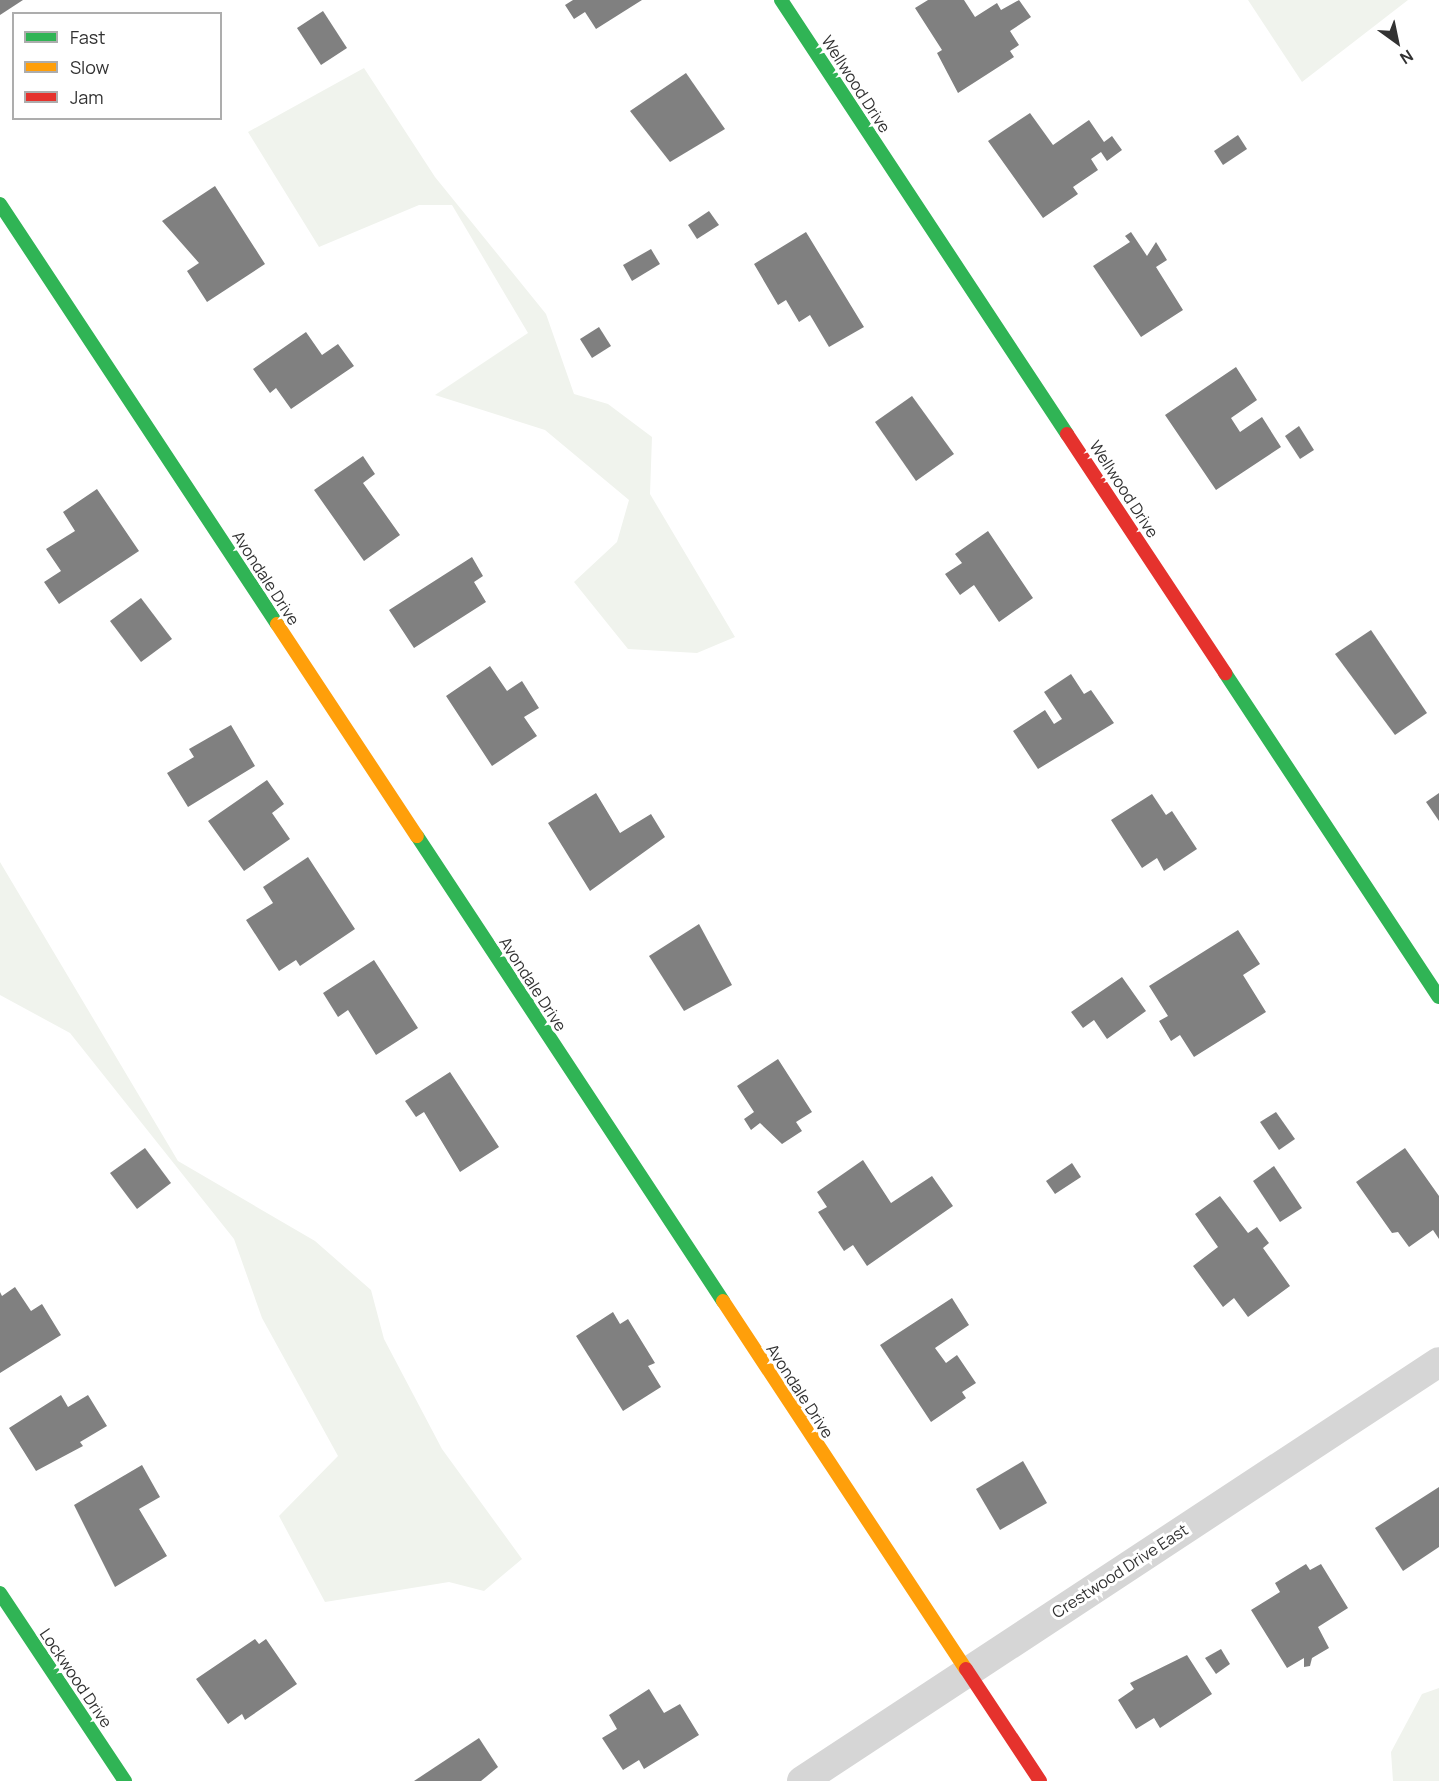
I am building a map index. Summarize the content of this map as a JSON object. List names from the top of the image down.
{
  "streets": {
    "street": [
      "Wellwood Drive",
      "Avondale Drive",
      "Crestwood Drive East",
      "Lockwood Drive"
    ]
  },
  "crossings": [
    ["Avondale Drive", "Crestwood Drive East"]
  ],
  "legend": ["Fast", "Slow", "Jam"],
  "north": "bottom right"
}
